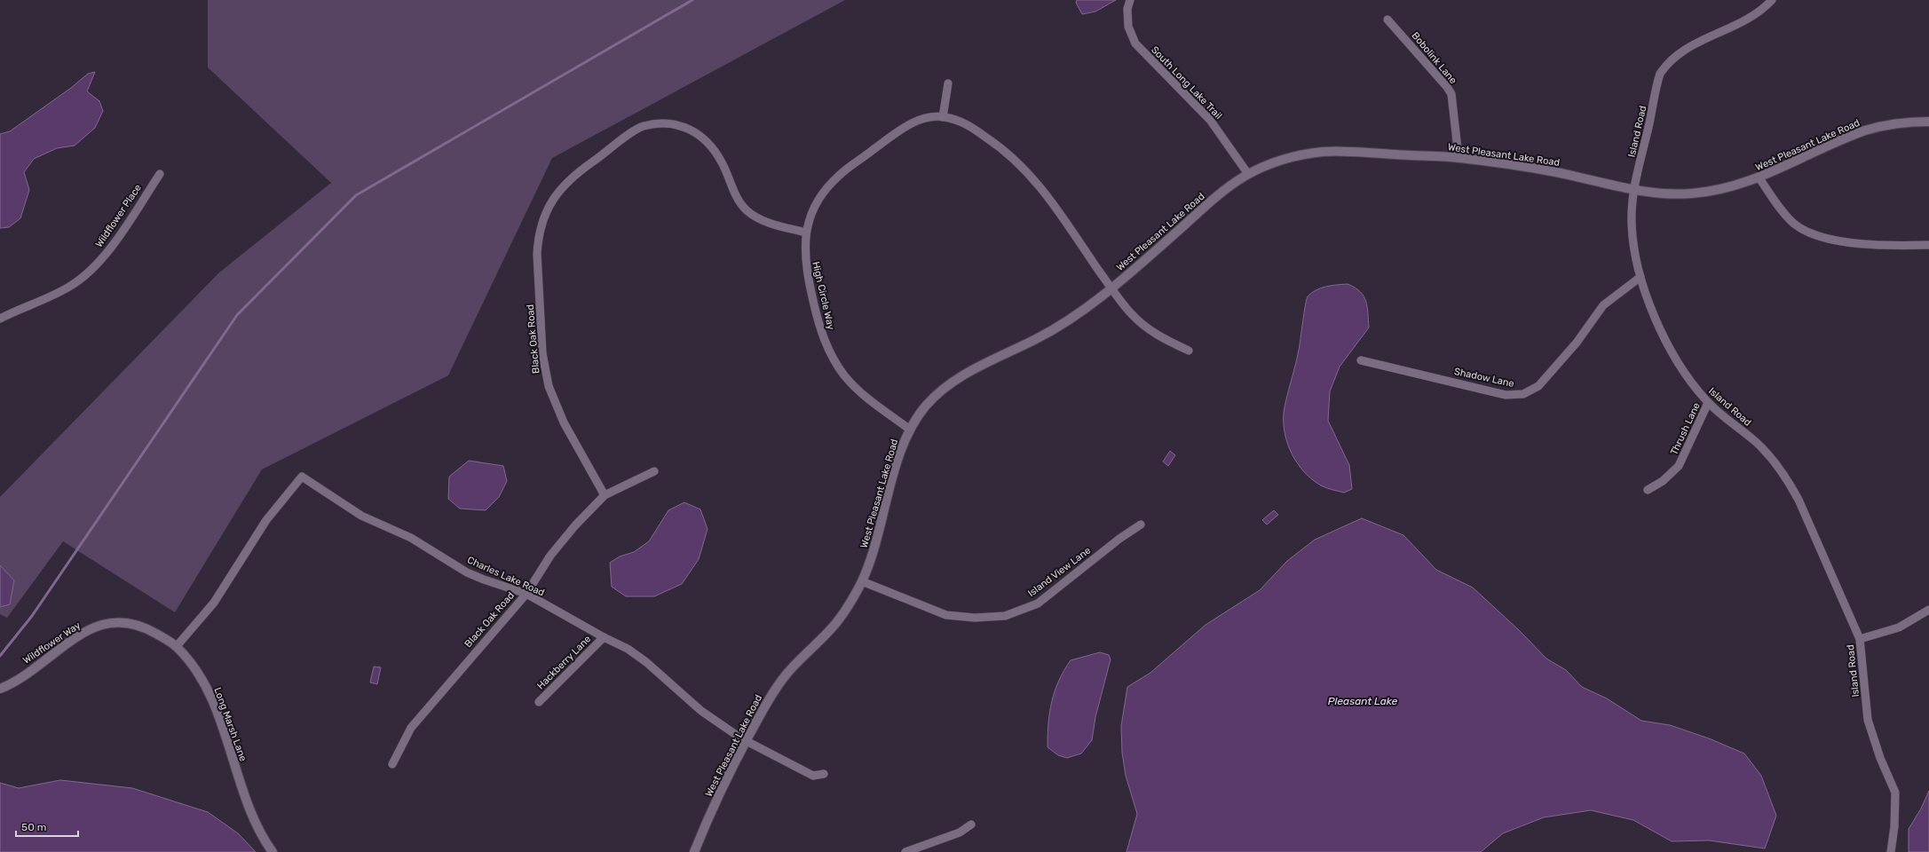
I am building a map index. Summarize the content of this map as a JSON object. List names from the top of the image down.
{
  "streets": {
    "street": [
      "Bobolink Lane",
      "South Long Lake Trail",
      "Island Road",
      "West Pleasant Lake Road",
      "Wildflower Place",
      "High Circle Way",
      "Black Oak Road",
      "Shadow Lane",
      "Thrush Lane",
      "Island View Lane",
      "Charles Lake Road",
      "Wildflower Way",
      "Hackberry Lane",
      "Long Marsh Lane"
    ]
  },
  "crossings": [
    ["Bobolink Lane", "West Pleasant Lake Road"],
    ["South Long Lake Trail", "West Pleasant Lake Road"],
    ["Island Road", "West Pleasant Lake Road"],
    ["Island Road", "Shadow Lane"],
    ["Island Road", "Thrush Lane"],
    ["West Pleasant Lake Road", "High Circle Way"],
    ["West Pleasant Lake Road", "Island View Lane"],
    ["West Pleasant Lake Road", "Charles Lake Road"],
    ["High Circle Way", "Black Oak Road"],
    ["Black Oak Road", "Charles Lake Road"],
    ["Charles Lake Road", "Wildflower Way"],
    ["Charles Lake Road", "Hackberry Lane"],
    ["Charles Lake Road", "Long Marsh Lane"],
    ["Wildflower Way", "Long Marsh Lane"]
  ],
  "water": ["Pleasant Lake"],
  "scale_bar": "50 m"
}
